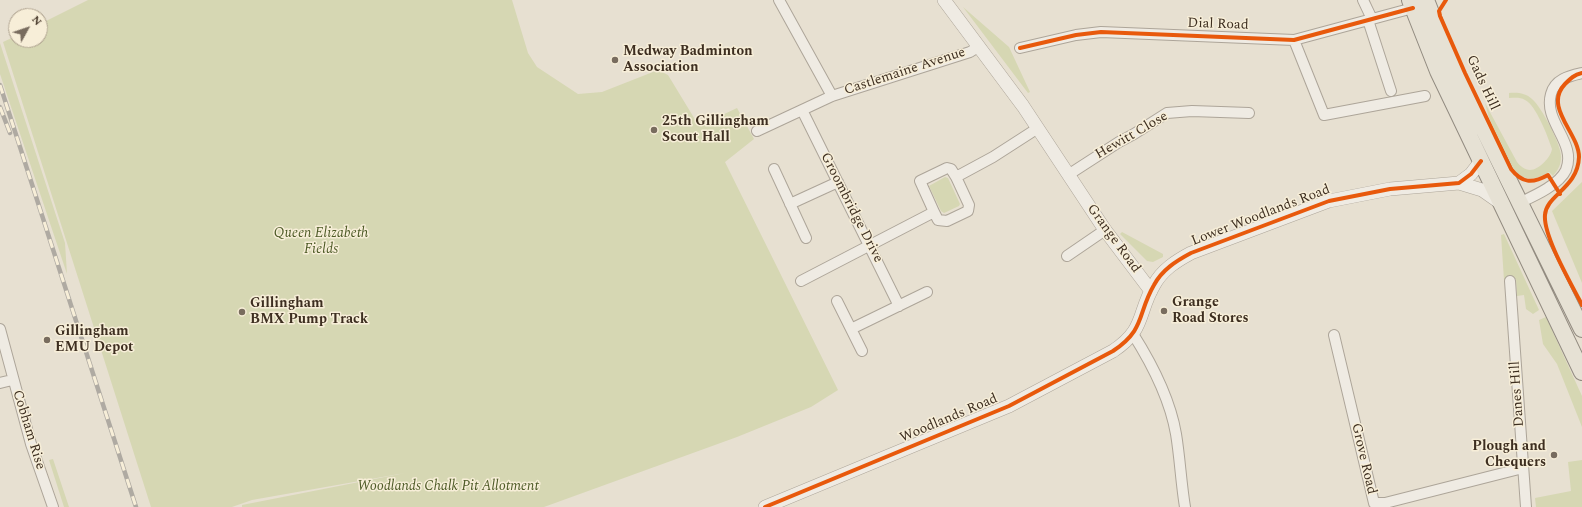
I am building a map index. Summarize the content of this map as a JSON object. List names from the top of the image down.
{
  "streets": {
    "main road": ["Gads Hill"],
    "street": [
      "Dial Road",
      "Castlemaine Avenue",
      "Hewitt Close",
      "Groombridge Drive",
      "Lower Woodlands Road",
      "Grange Road",
      "Danes Hill",
      "Woodlands Road",
      "Cobham Rise",
      "Grove Road"
    ]
  },
  "crossings": [
    ["Dial Road", "Gads Hill"],
    ["Castlemaine Avenue", "Groombridge Drive"],
    ["Castlemaine Avenue", "Grange Road"],
    ["Hewitt Close", "Grange Road"],
    ["Lower Woodlands Road", "Grange Road"],
    ["Danes Hill", "Grove Road"]
  ],
  "parks": ["Queen Elizabeth Fields", "Woodlands Chalk Pit Allotment"],
  "places": [
    "Medway Badminton Association",
    "25th Gillingham Scout Hall",
    "Grange Road Stores",
    "Gillingham BMX Pump Track",
    "Gillingham EMU Depot",
    "Plough and Chequers"
  ],
  "north": "top right"
}
